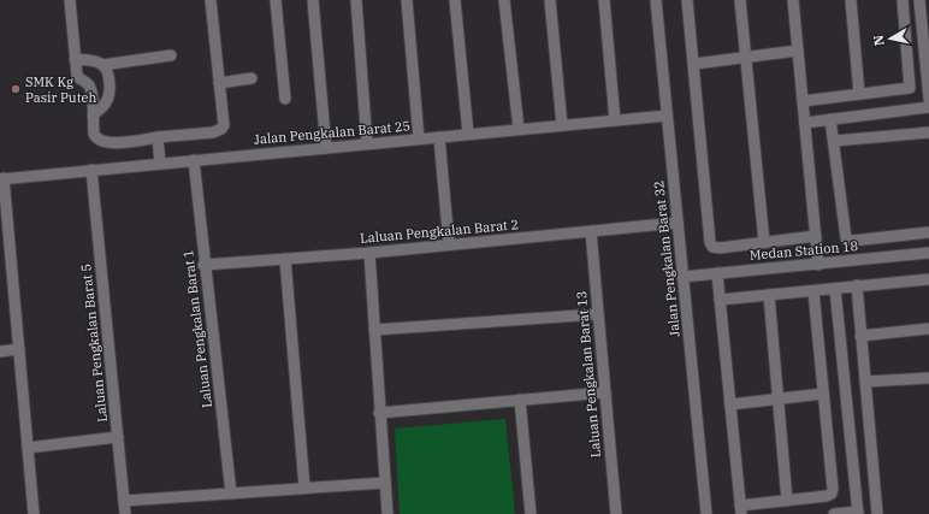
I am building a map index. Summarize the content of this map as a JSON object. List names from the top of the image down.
{
  "streets": {
    "street": [
      "Jalan Pengkalan Barat 25",
      "Laluan Pengkalan Barat 2",
      "Medan Station 18",
      "Jalan Pengkalan Barat 32",
      "Laluan Pengkalan Barat 1",
      "Laluan Pengkalan Barat 5",
      "Laluan Pengkalan Barat 13"
    ]
  },
  "crossings": [
    ["Jalan Pengkalan Barat 25", "Jalan Pengkalan Barat 32"],
    ["Jalan Pengkalan Barat 25", "Laluan Pengkalan Barat 1"],
    ["Jalan Pengkalan Barat 25", "Laluan Pengkalan Barat 5"],
    ["Laluan Pengkalan Barat 2", "Jalan Pengkalan Barat 32"],
    ["Laluan Pengkalan Barat 2", "Laluan Pengkalan Barat 1"],
    ["Laluan Pengkalan Barat 2", "Laluan Pengkalan Barat 13"],
    ["Medan Station 18", "Jalan Pengkalan Barat 32"]
  ],
  "places": ["SMK Kg Pasir Puteh"],
  "north": "left"
}
